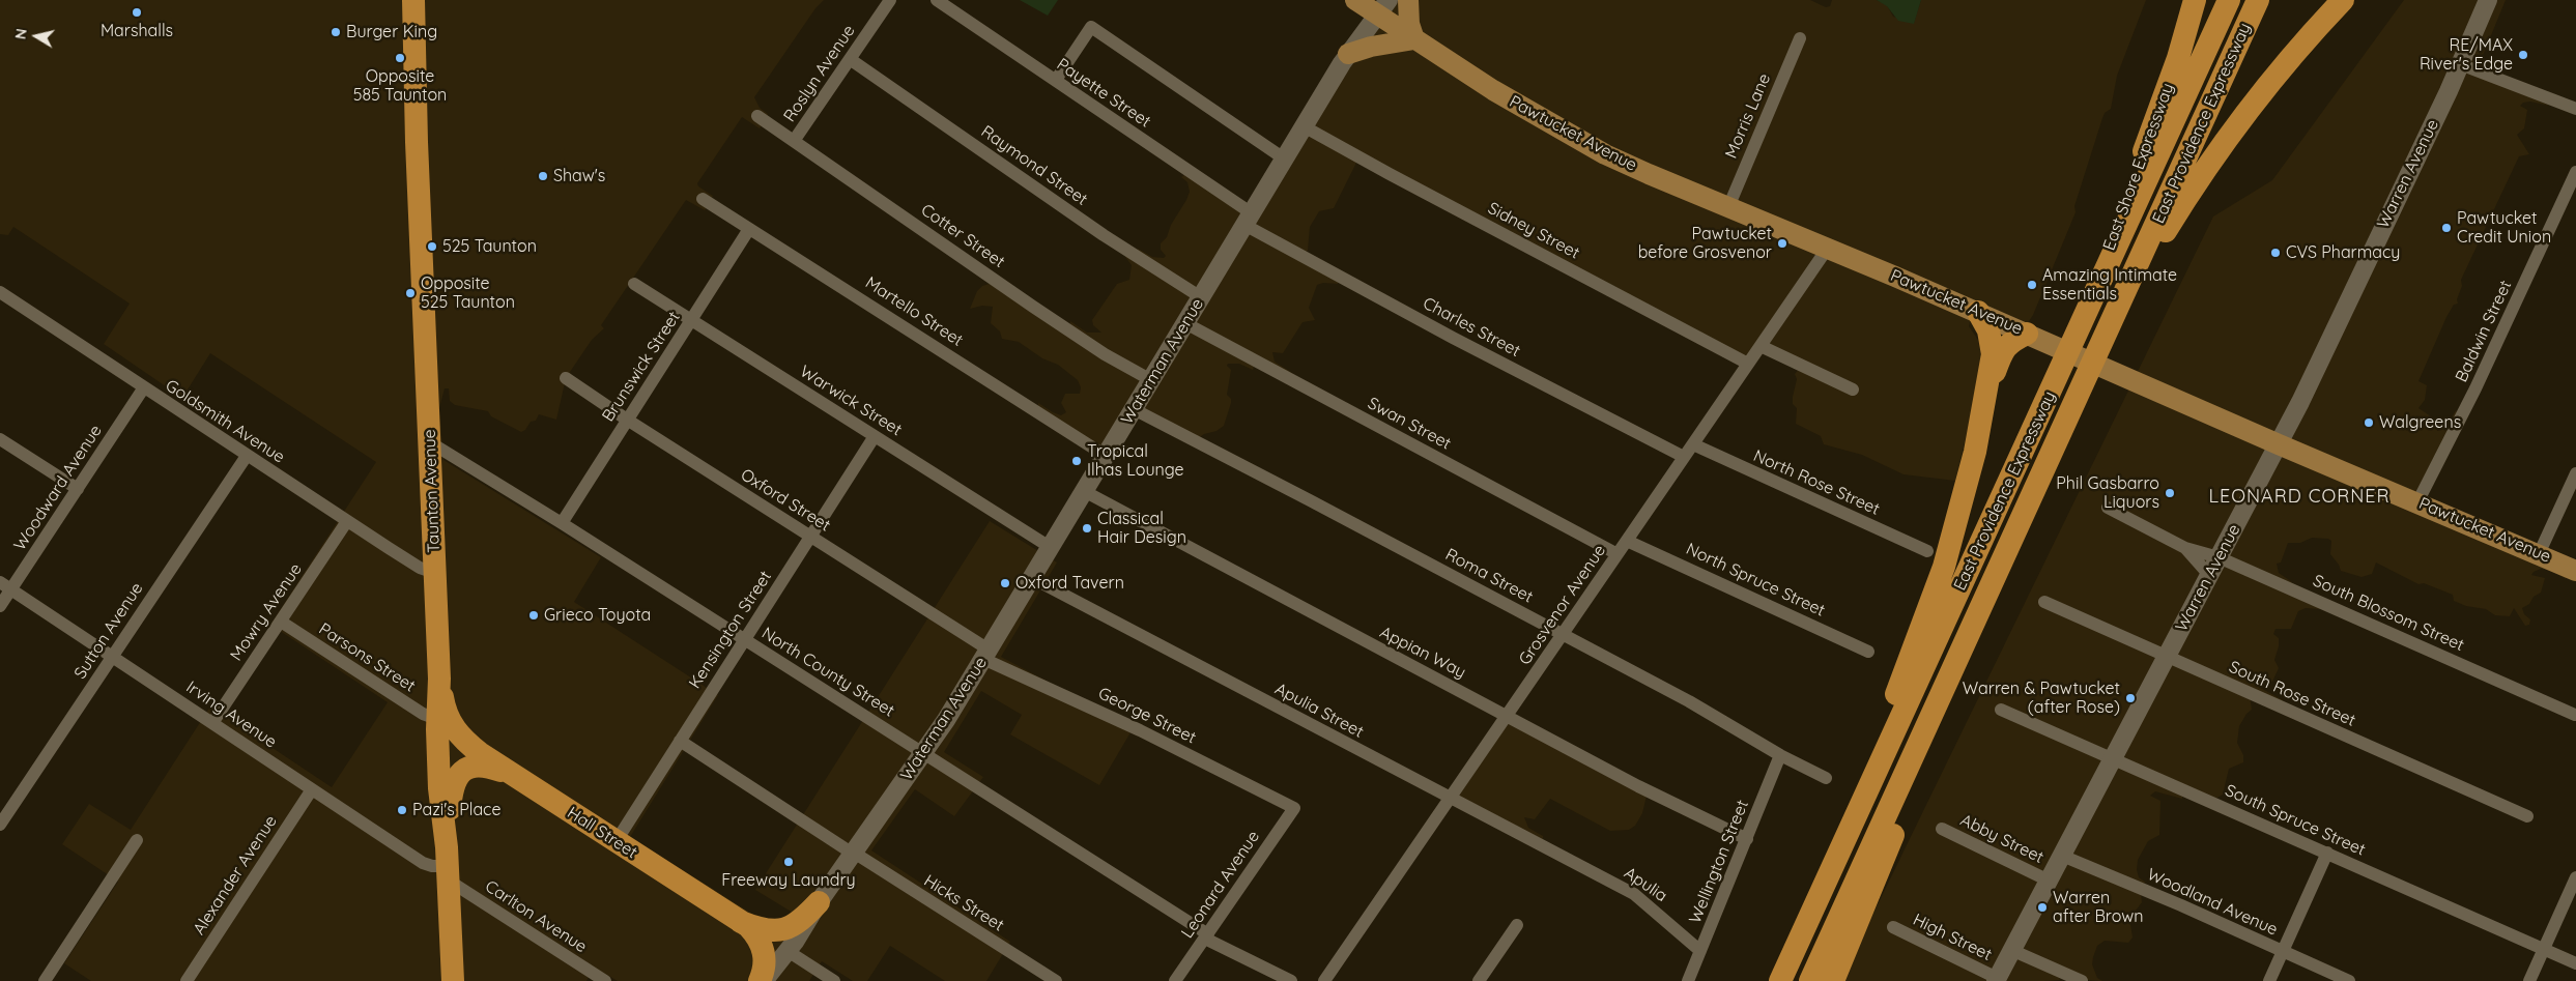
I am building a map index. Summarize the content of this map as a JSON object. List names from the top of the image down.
{
  "streets": {
    "highway": [
      "East Providence Expressway",
      "East Shore Expressway",
      "Taunton Avenue",
      "Hall Street"
    ],
    "main road": ["Pawtucket Avenue", "Warren Avenue", "Waterman Avenue"],
    "street": [
      "Roslyn Avenue",
      "Payette Street",
      "Morris Lane",
      "Raymond Street",
      "Sidney Street",
      "Cotter Street",
      "Martello Street",
      "Charles Street",
      "Baldwin Street",
      "Brunswick Street",
      "Warwick Street",
      "Goldsmith Avenue",
      "Swan Street",
      "North Rose Street",
      "Woodward Avenue",
      "Oxford Street",
      "Roma Street",
      "North Spruce Street",
      "Grosvenor Avenue",
      "Mowry Avenue",
      "South Blossom Street",
      "Kensington Street",
      "Sutton Avenue",
      "Appian Way",
      "Parsons Street",
      "North County Street",
      "South Rose Street",
      "Apulia Street",
      "Irving Avenue",
      "George Street",
      "South Spruce Street",
      "Abby Street",
      "Wellington Street",
      "Alexander Avenue",
      "Leonard Avenue",
      "Apulia",
      "Woodland Avenue",
      "Hicks Street",
      "Carlton Avenue",
      "High Street"
    ]
  },
  "crossings": [
    ["Roslyn Avenue", "Raymond Street"],
    ["Roslyn Avenue", "Cotter Street"],
    ["Payette Street", "Charles Street"],
    ["Payette Street", "Waterman Avenue"],
    ["Morris Lane", "Pawtucket Avenue"],
    ["East Providence Expressway", "East Shore Expressway"],
    ["Pawtucket Avenue", "Warren Avenue"],
    ["Pawtucket Avenue", "Baldwin Street"],
    ["Pawtucket Avenue", "Waterman Avenue"],
    ["Pawtucket Avenue", "Grosvenor Avenue"],
    ["Raymond Street", "Waterman Avenue"],
    ["Warren Avenue", "South Blossom Street"],
    ["Warren Avenue", "South Rose Street"],
    ["Warren Avenue", "South Spruce Street"],
    ["Warren Avenue", "Abby Street"],
    ["Warren Avenue", "Woodland Avenue"],
    ["Warren Avenue", "High Street"],
    ["Sidney Street", "Waterman Avenue"],
    ["Sidney Street", "Grosvenor Avenue"],
    ["Cotter Street", "Waterman Avenue"],
    ["Martello Street", "Waterman Avenue"],
    ["Martello Street", "Brunswick Street"],
    ["Charles Street", "Waterman Avenue"],
    ["Charles Street", "Grosvenor Avenue"],
    ["Waterman Avenue", "Warwick Street"],
    ["Waterman Avenue", "Swan Street"],
    ["Waterman Avenue", "Oxford Street"],
    ["Waterman Avenue", "Roma Street"],
    ["Waterman Avenue", "Appian Way"],
    ["Waterman Avenue", "North County Street"],
    ["Waterman Avenue", "Apulia Street"],
    ["Waterman Avenue", "George Street"],
    ["Waterman Avenue", "Hall Street"],
    ["Waterman Avenue", "Hicks Street"],
    ["Brunswick Street", "Warwick Street"],
    ["Brunswick Street", "Oxford Street"],
    ["Brunswick Street", "North County Street"],
    ["Warwick Street", "Kensington Street"],
    ["Goldsmith Avenue", "Woodward Avenue"],
    ["Goldsmith Avenue", "Taunton Avenue"],
    ["Goldsmith Avenue", "Mowry Avenue"],
    ["Goldsmith Avenue", "Sutton Avenue"],
    ["Swan Street", "Grosvenor Avenue"],
    ["North Rose Street", "Grosvenor Avenue"],
    ["Woodward Avenue", "Irving Avenue"],
    ["Taunton Avenue", "Parsons Street"],
    ["Taunton Avenue", "North County Street"],
    ["Taunton Avenue", "Irving Avenue"],
    ["Taunton Avenue", "Hall Street"],
    ["Taunton Avenue", "Carlton Avenue"],
    ["Oxford Street", "Kensington Street"],
    ["Oxford Street", "George Street"],
    ["Roma Street", "Grosvenor Avenue"],
    ["Roma Street", "Wellington Street"],
    ["North Spruce Street", "Grosvenor Avenue"],
    ["Grosvenor Avenue", "Appian Way"],
    ["Grosvenor Avenue", "Apulia Street"],
    ["Mowry Avenue", "Parsons Street"],
    ["Mowry Avenue", "Irving Avenue"],
    ["Kensington Street", "North County Street"],
    ["Kensington Street", "Hall Street"],
    ["Kensington Street", "Hicks Street"],
    ["Sutton Avenue", "Irving Avenue"],
    ["Appian Way", "Wellington Street"],
    ["North County Street", "Leonard Avenue"],
    ["Apulia Street", "Apulia"],
    ["Irving Avenue", "Alexander Avenue"],
    ["Irving Avenue", "Carlton Avenue"],
    ["George Street", "Leonard Avenue"],
    ["Wellington Street", "Apulia"]
  ],
  "districts": ["LEONARD CORNER"],
  "places": [
    "Marshalls",
    "Burger King",
    "RE/MAX River's Edge",
    "Opposite 585 Taunton",
    "Shaw's",
    "Pawtucket Credit Union",
    "Pawtucket before Grosvenor",
    "525 Taunton",
    "CVS Pharmacy",
    "Amazing Intimate Essentials",
    "Opposite 525 Taunton",
    "Walgreens",
    "Tropical Ilhas Lounge",
    "Phil Gasbarro Liquors",
    "Classical Hair Design",
    "Oxford Tavern",
    "Grieco Toyota",
    "Warren & Pawtucket (after Rose)",
    "Pazi's Place",
    "Freeway Laundry",
    "Warren after Brown"
  ],
  "north": "left"
}
